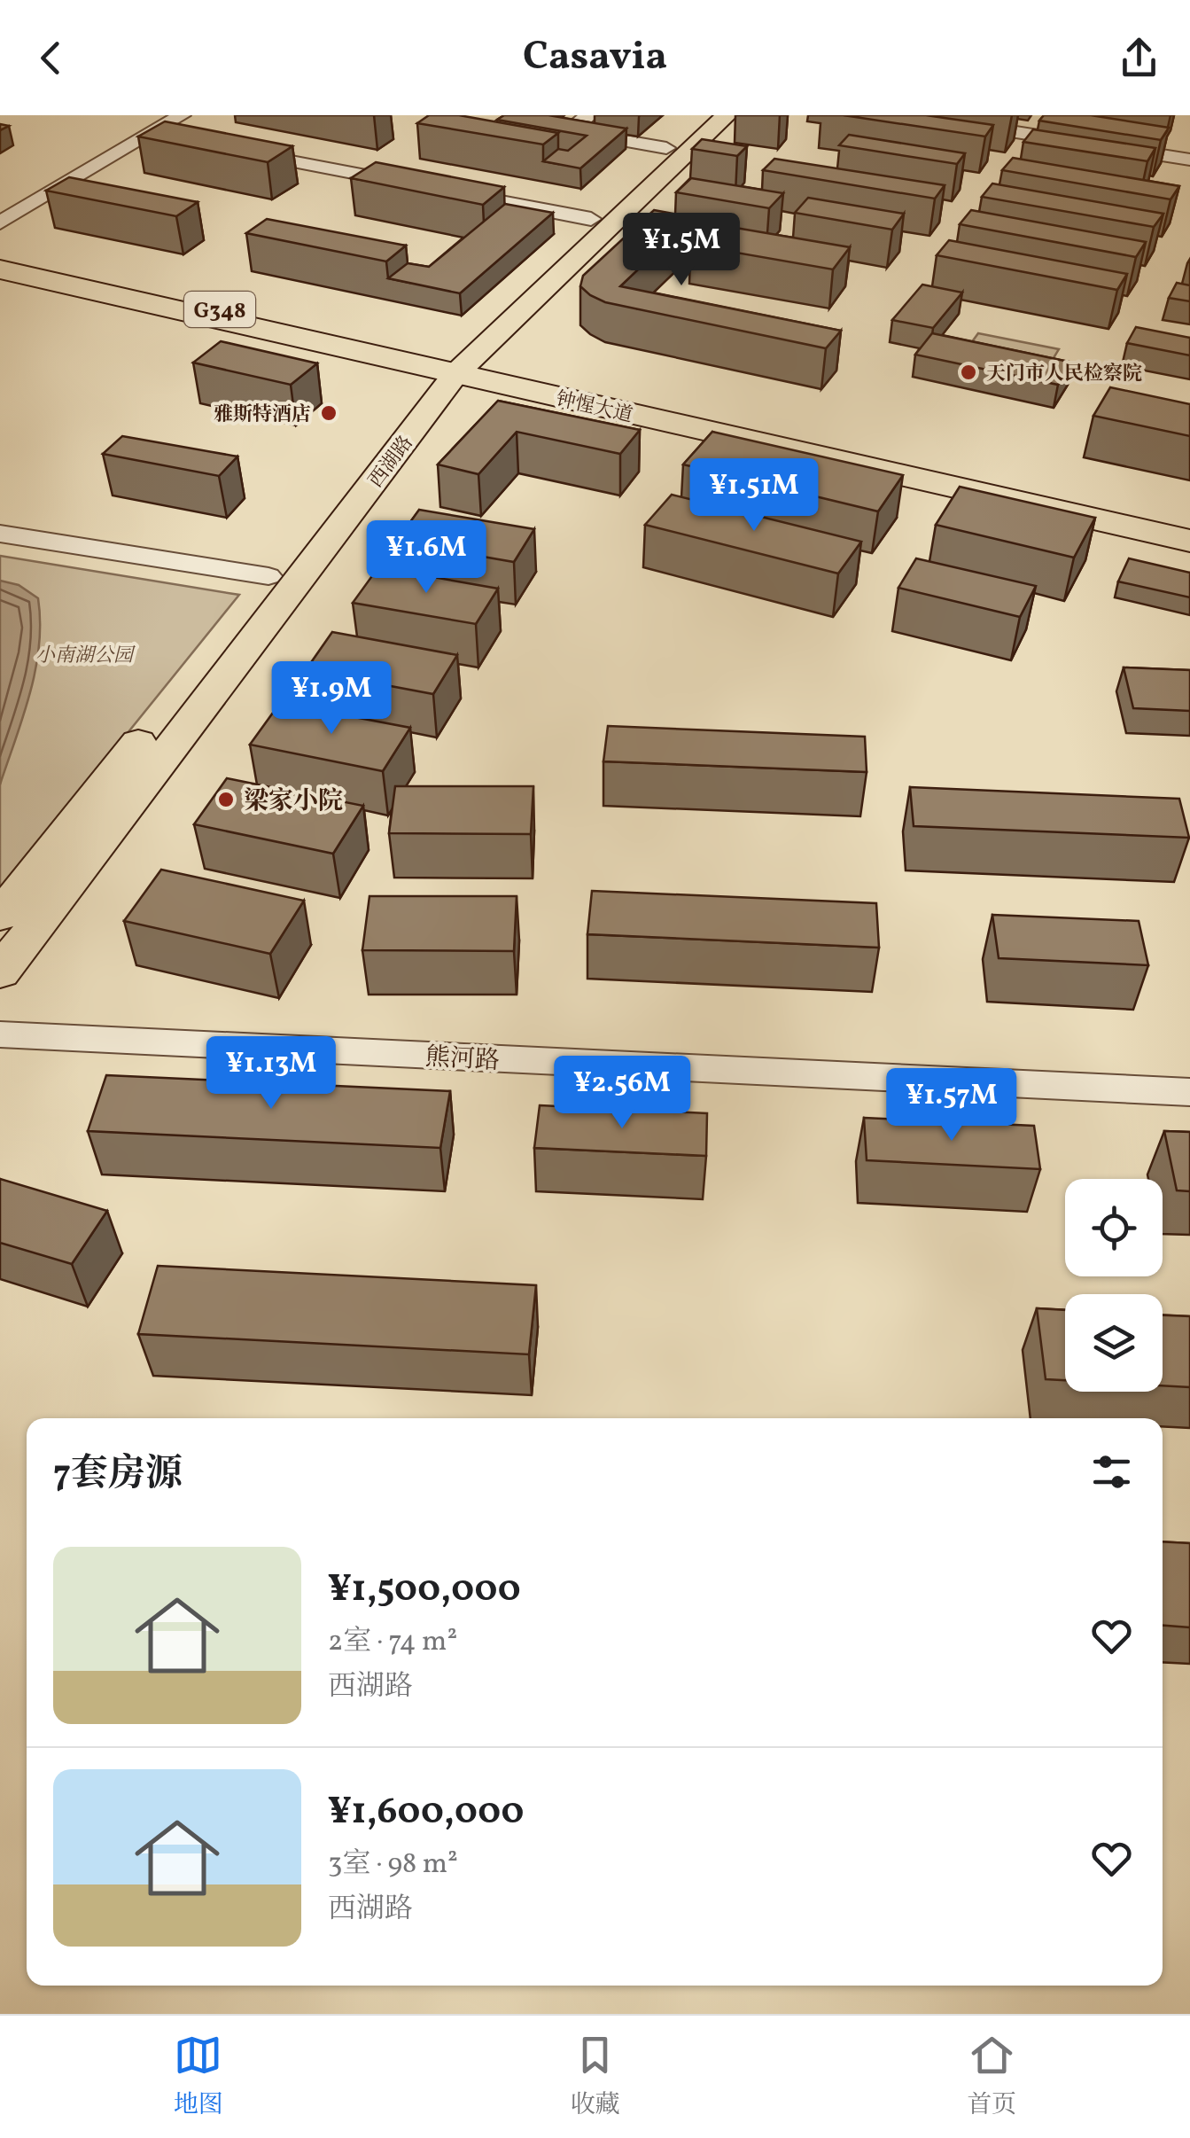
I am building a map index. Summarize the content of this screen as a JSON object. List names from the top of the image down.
{
  "streets": {
    "highway": ["G348", "钟惺大道"],
    "main road": ["西湖路"],
    "street": ["熊河路"]
  },
  "crossings": [
    ["钟惺大道", "西湖路"]
  ],
  "parks": ["小南湖公园"],
  "places": ["天门市人民检察院", "雅斯特酒店", "梁家小院"],
  "page": {
    "header": "Casavia",
    "price": [
      "¥1.5M",
      "¥1.51M",
      "¥1.6M",
      "¥1.9M",
      "¥1.13M",
      "¥2.56M",
      "¥1.57M"
    ],
    "heading": "7套房源",
    "list": [
      {
        "name": "¥1,500,000",
        "note": "2室 · 74 m² · 西湖路"
      },
      {
        "name": "¥1,600,000",
        "note": "3室 · 98 m² · 西湖路"
      }
    ],
    "tabs": ["地图", "收藏", "首页"]
  }
}
